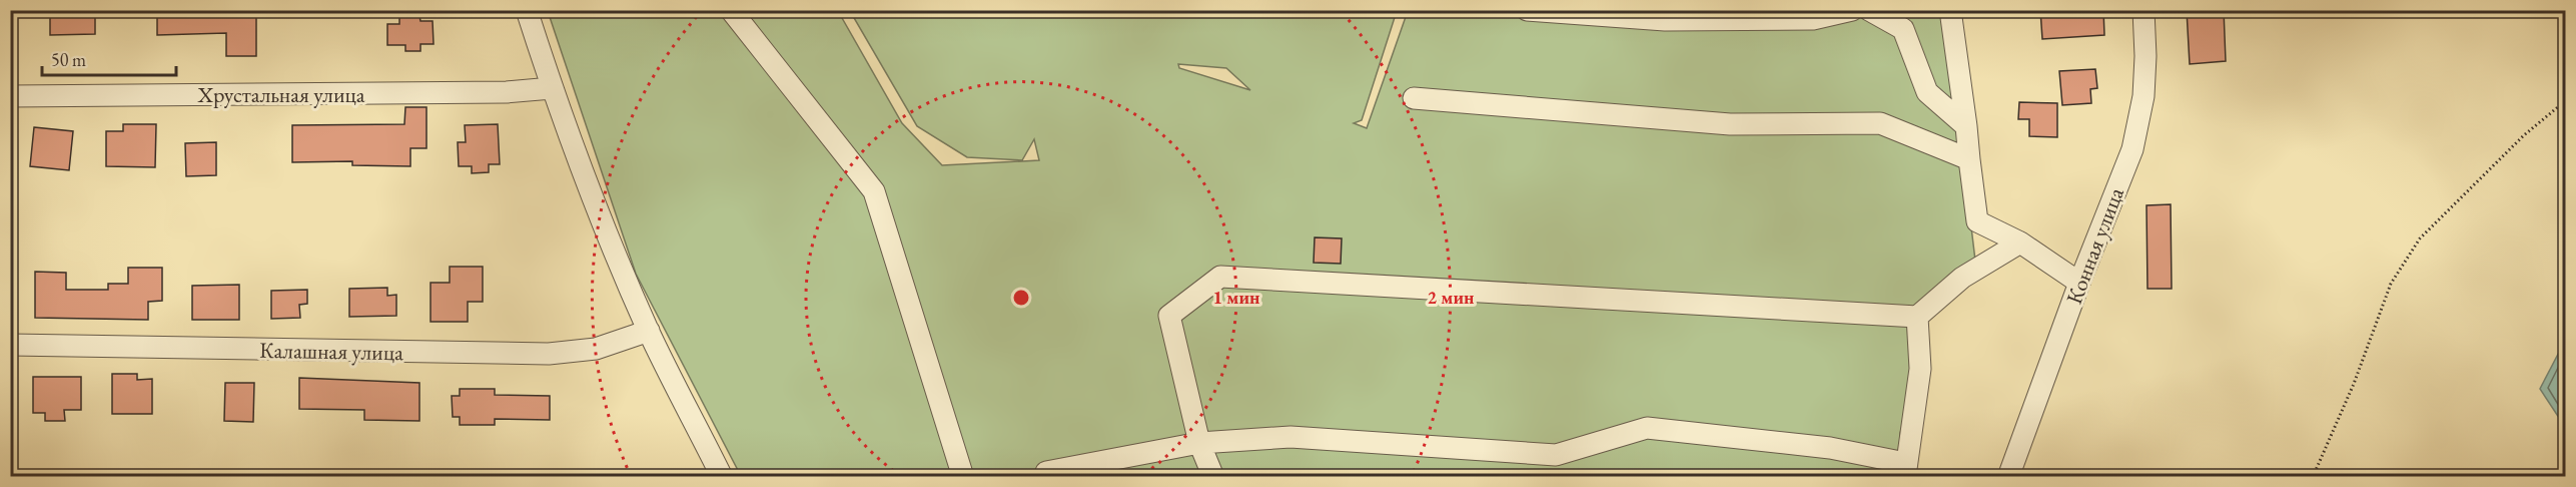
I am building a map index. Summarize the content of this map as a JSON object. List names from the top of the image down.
{
  "streets": {
    "street": ["Хрустальная улица", "Конная улица", "Калашная улица"]
  },
  "scale_bar": "50 m",
  "rings": ["1 мин", "2 мин"]
}
